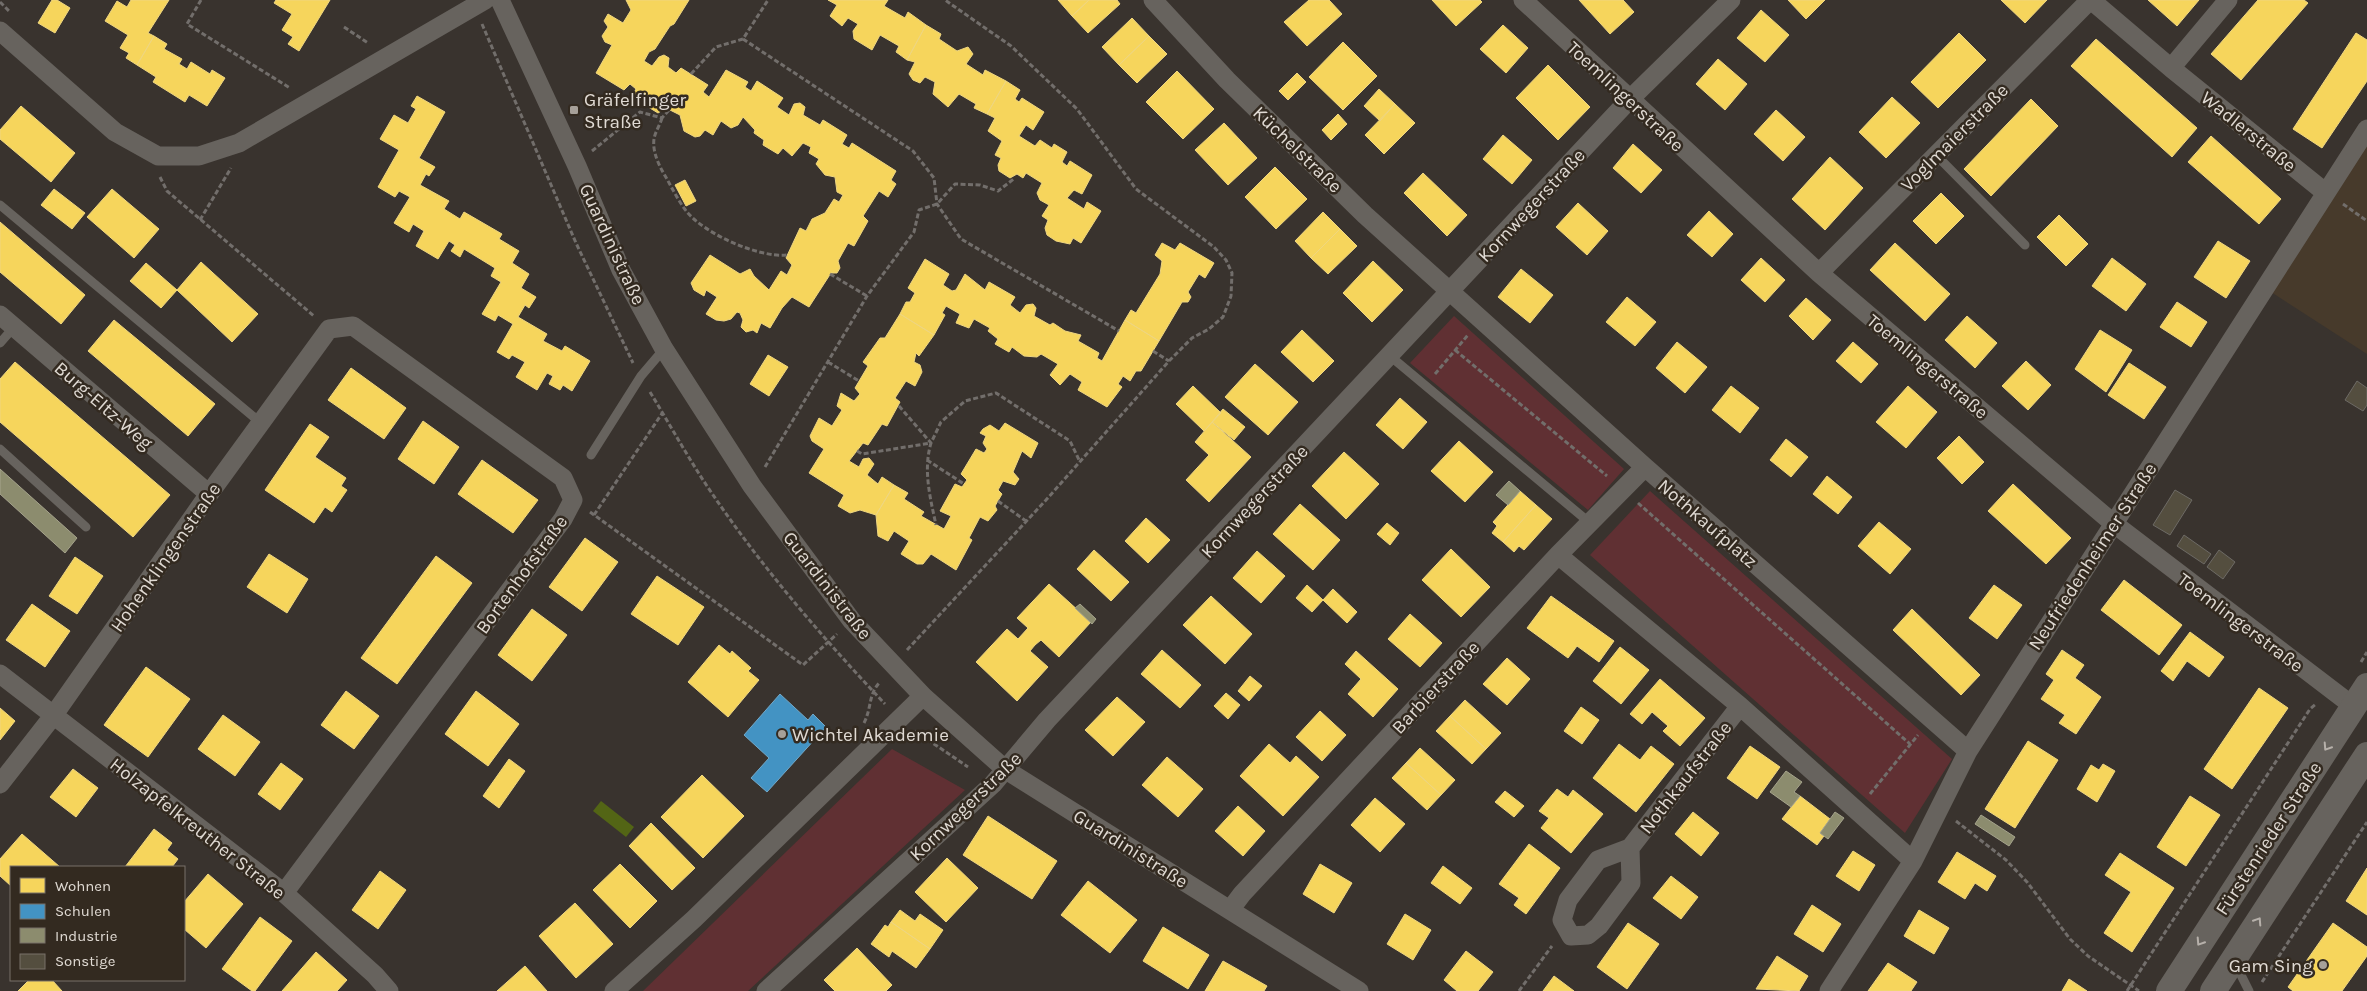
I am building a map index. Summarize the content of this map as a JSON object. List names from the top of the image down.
{
  "streets": {
    "main road": ["Fürstenrieder Straße"],
    "street": [
      "Toemlingerstraße",
      "Wadlerstraße",
      "Voglmaierstraße",
      "Küchelstraße",
      "Kornwegerstraße",
      "Guardinistraße",
      "Burg-Eltz-Weg",
      "Nothkaufplatz",
      "Neufriedenheimer Straße",
      "Hohenklingenstraße",
      "Bortenhofstraße",
      "Barbierstraße",
      "Nothkaufstraße",
      "Holzapfelkreuther Straße"
    ]
  },
  "crossings": [
    ["Toemlingerstraße", "Voglmaierstraße"],
    ["Toemlingerstraße", "Kornwegerstraße"],
    ["Toemlingerstraße", "Neufriedenheimer Straße"],
    ["Toemlingerstraße", "Fürstenrieder Straße"],
    ["Wadlerstraße", "Voglmaierstraße"],
    ["Wadlerstraße", "Neufriedenheimer Straße"],
    ["Küchelstraße", "Kornwegerstraße"],
    ["Küchelstraße", "Nothkaufplatz"],
    ["Kornwegerstraße", "Guardinistraße"],
    ["Kornwegerstraße", "Nothkaufplatz"],
    ["Guardinistraße", "Barbierstraße"],
    ["Burg-Eltz-Weg", "Hohenklingenstraße"],
    ["Nothkaufplatz", "Neufriedenheimer Straße"],
    ["Nothkaufplatz", "Barbierstraße"],
    ["Hohenklingenstraße", "Bortenhofstraße"],
    ["Hohenklingenstraße", "Holzapfelkreuther Straße"],
    ["Bortenhofstraße", "Holzapfelkreuther Straße"]
  ],
  "places": {
    "transit": ["Gräfelfinger Straße"],
    "other": ["Wichtel Akademie", "Gam Sing"]
  },
  "legend": [
    "Wohnen",
    "Schulen",
    "Industrie",
    "Sonstige"
  ]
}
